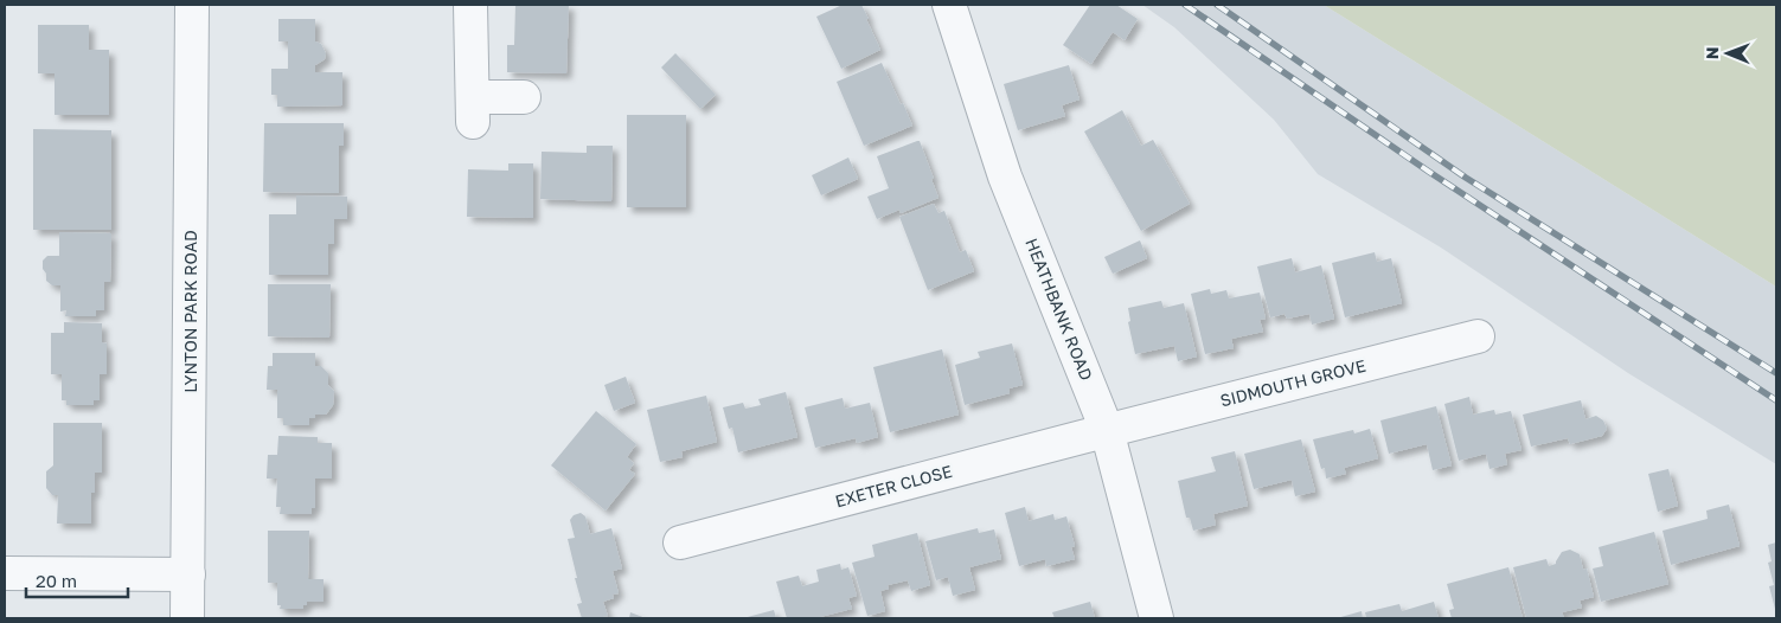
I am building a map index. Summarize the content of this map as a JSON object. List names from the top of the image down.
{
  "streets": {
    "street": [
      "HEATHBANK ROAD",
      "LYNTON PARK ROAD",
      "SIDMOUTH GROVE",
      "EXETER CLOSE"
    ]
  },
  "crossings": [
    ["HEATHBANK ROAD", "SIDMOUTH GROVE"],
    ["HEATHBANK ROAD", "EXETER CLOSE"],
    ["SIDMOUTH GROVE", "EXETER CLOSE"]
  ],
  "scale_bar": "20 m",
  "north": "left"
}
